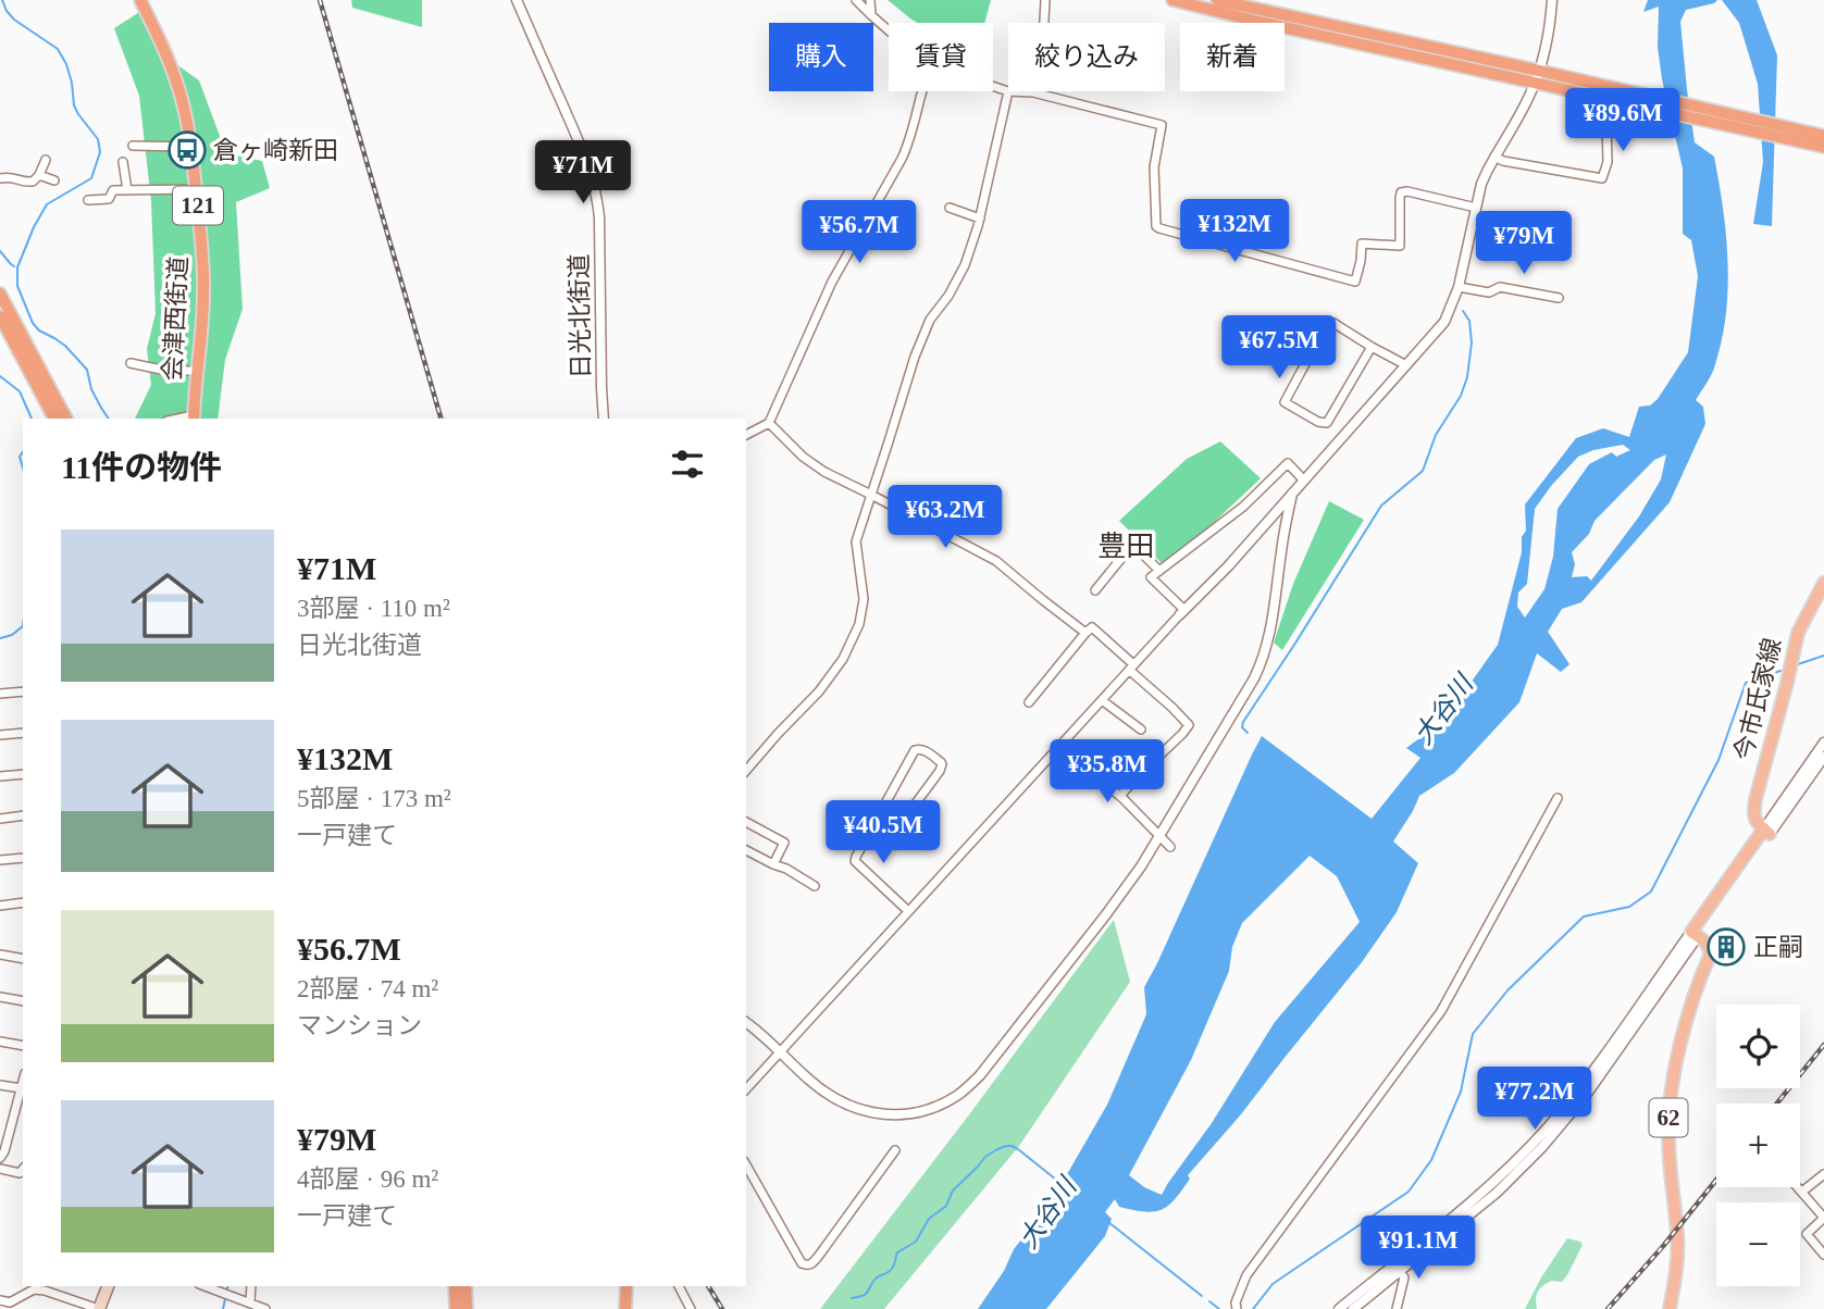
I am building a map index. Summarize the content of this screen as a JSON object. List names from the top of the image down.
{
  "streets": {
    "highway": ["121", "会津西街道"],
    "main road": ["今市氏家線", "62"],
    "street": ["日光北街道"]
  },
  "districts": ["豊田"],
  "water": ["大谷川"],
  "places": {
    "bus stop": ["倉ヶ崎新田"],
    "building": ["正嗣"]
  },
  "page": {
    "chip": [
      "購入",
      "賃貸",
      "絞り込み",
      "新着"
    ],
    "price": [
      "¥89.6M",
      "¥71M",
      "¥132M",
      "¥56.7M",
      "¥79M",
      "¥67.5M",
      "¥63.2M",
      "¥35.8M",
      "¥40.5M",
      "¥77.2M",
      "¥91.1M"
    ],
    "heading": "11件の物件",
    "list": [
      {
        "name": "¥71M",
        "note": "3部屋 · 110 m² · 日光北街道"
      },
      {
        "name": "¥132M",
        "note": "5部屋 · 173 m² · 一戸建て"
      },
      {
        "name": "¥56.7M",
        "note": "2部屋 · 74 m² · マンション"
      },
      {
        "name": "¥79M",
        "note": "4部屋 · 96 m² · 一戸建て"
      }
    ],
    "map_buttons": ["+", "−"]
  }
}
